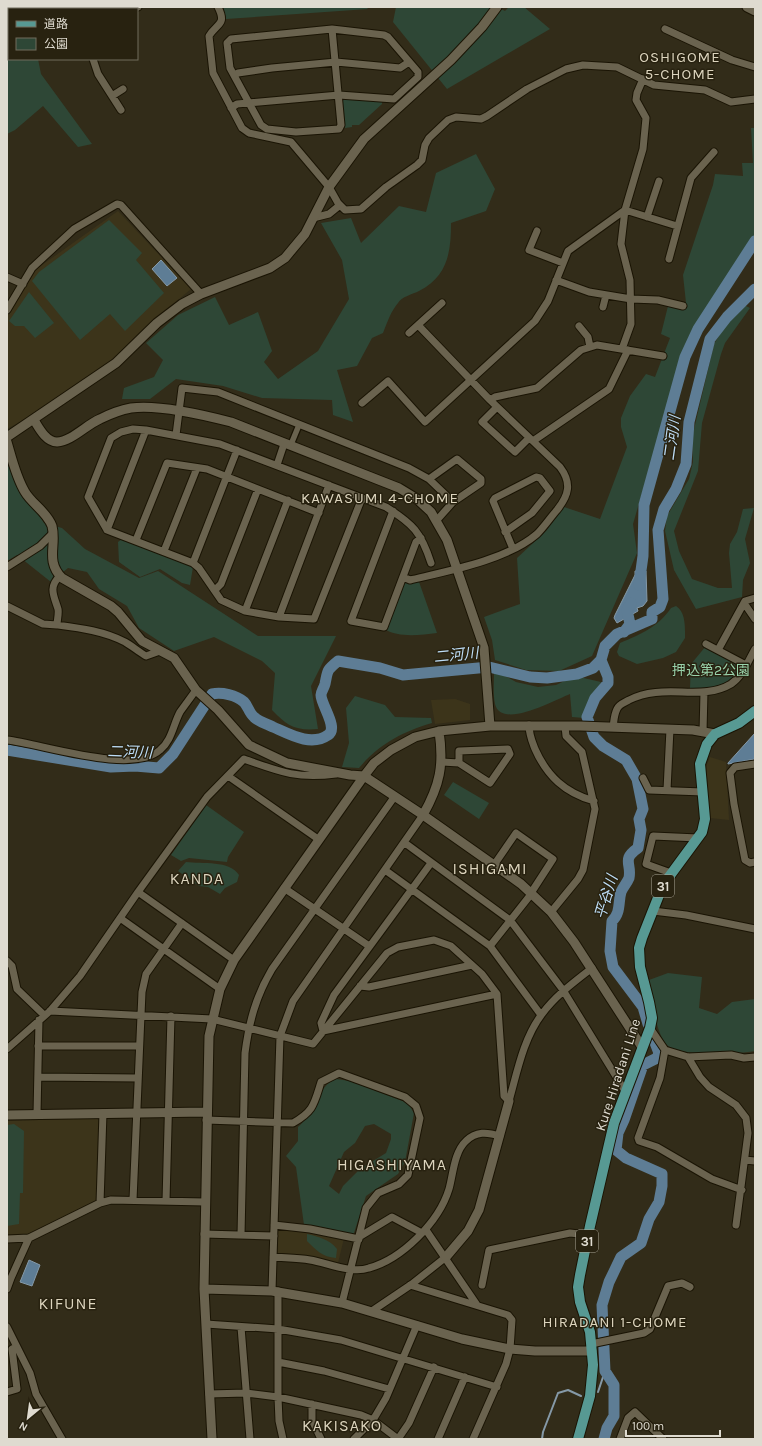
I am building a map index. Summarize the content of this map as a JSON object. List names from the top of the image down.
{
  "streets": {
    "main road": ["31", "Kure Hiradani Line"]
  },
  "districts": [
    "OSHIGOME 5-CHOME",
    "KAWASUMI 4-CHOME",
    "ISHIGAMI",
    "KANDA",
    "HIGASHIYAMA",
    "KIFUNE",
    "HIRADANI 1-CHOME",
    "KAKISAKO"
  ],
  "water": ["二河川", "平谷川"],
  "parks": ["押込第2公園"],
  "legend": ["道路", "公園"],
  "scale_bar": "100 m",
  "north": "bottom left"
}
